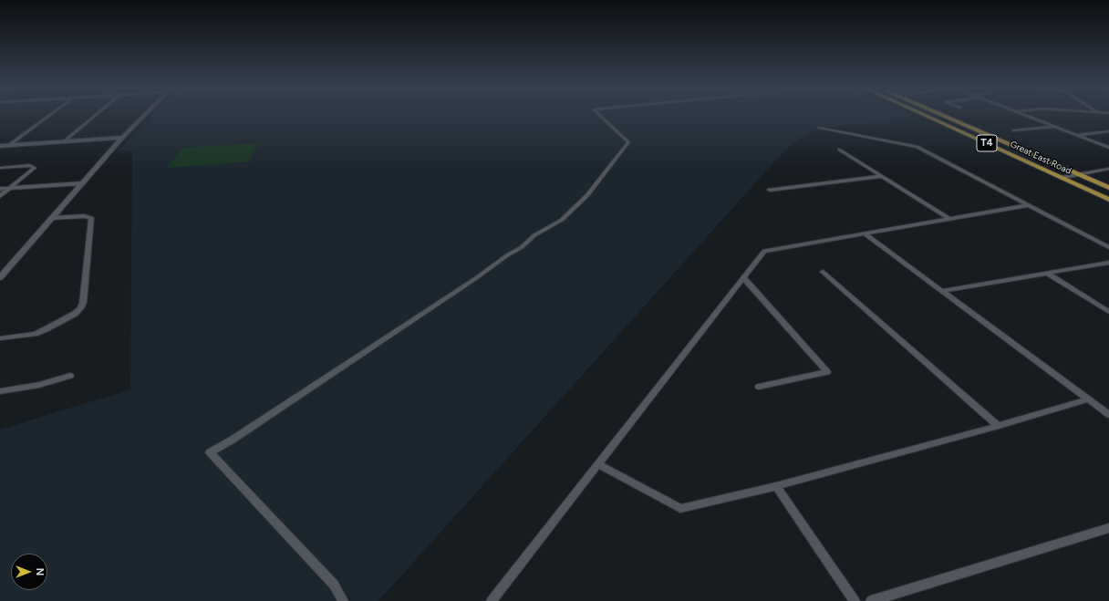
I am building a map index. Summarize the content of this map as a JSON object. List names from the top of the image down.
{
  "streets": {
    "main road": ["T4", "Great East Road"]
  },
  "north": "right"
}
